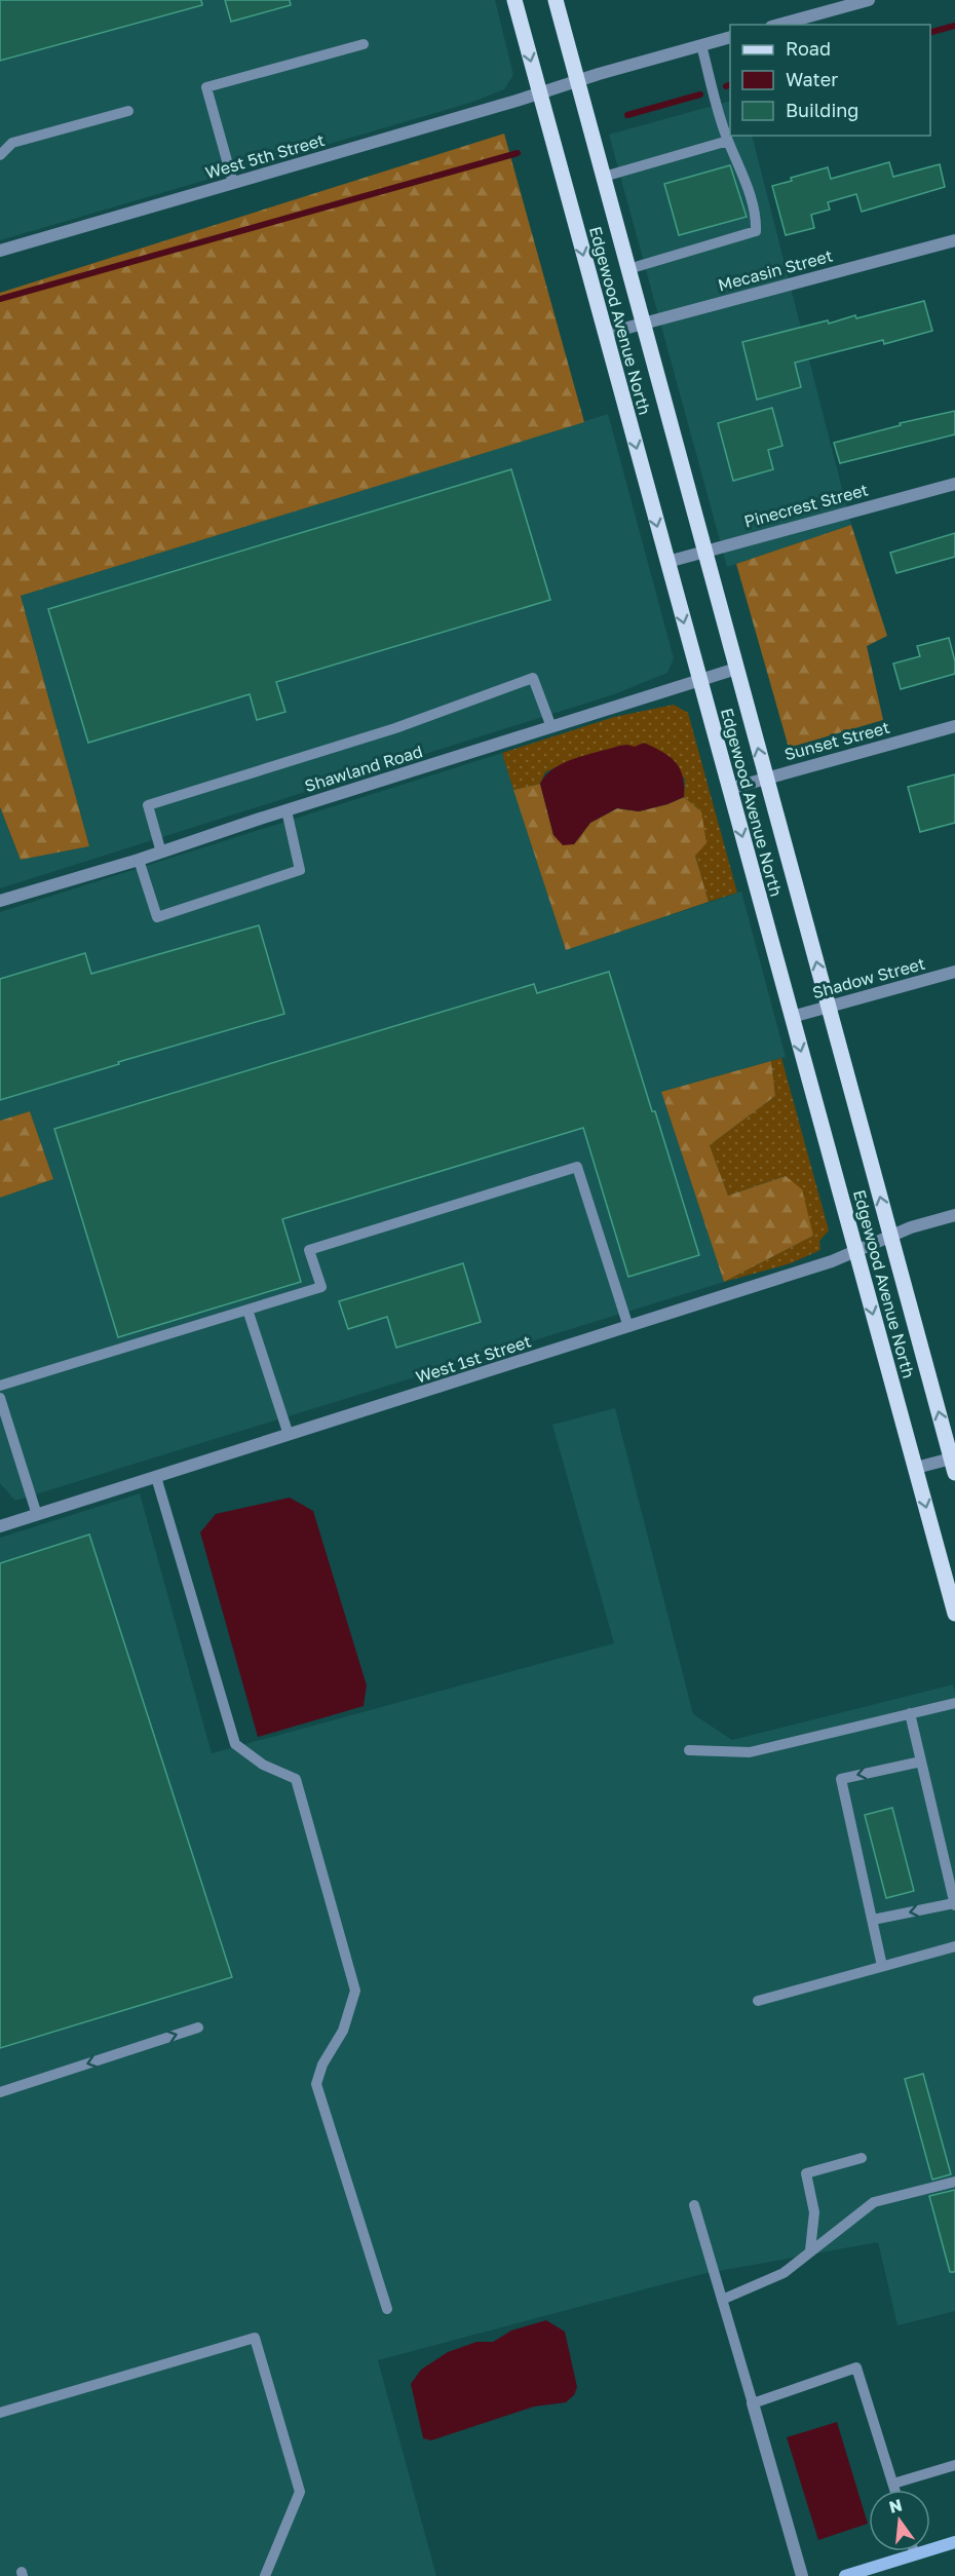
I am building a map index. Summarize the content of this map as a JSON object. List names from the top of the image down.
{
  "streets": {
    "main road": ["Edgewood Avenue North"],
    "street": [
      "West 5th Street",
      "Mecasin Street",
      "Pinecrest Street",
      "Sunset Street",
      "Shawland Road",
      "Shadow Street",
      "West 1st Street"
    ]
  },
  "crossings": [
    ["West 5th Street", "Edgewood Avenue North"],
    ["Mecasin Street", "Edgewood Avenue North"],
    ["Edgewood Avenue North", "Pinecrest Street"],
    ["Edgewood Avenue North", "Sunset Street"],
    ["Edgewood Avenue North", "Shawland Road"],
    ["Edgewood Avenue North", "Shadow Street"],
    ["Edgewood Avenue North", "West 1st Street"]
  ],
  "legend": ["Road", "Water", "Building"],
  "north": "top"
}
